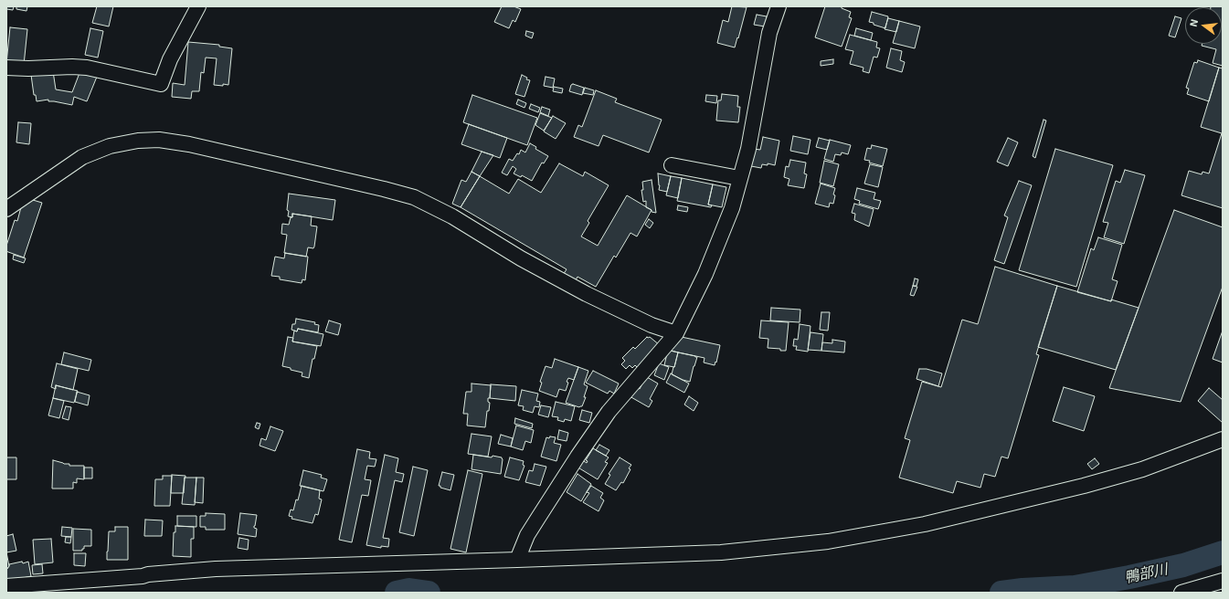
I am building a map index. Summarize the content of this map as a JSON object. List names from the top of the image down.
{
  "water": ["鴨部川"],
  "north": "left"
}
